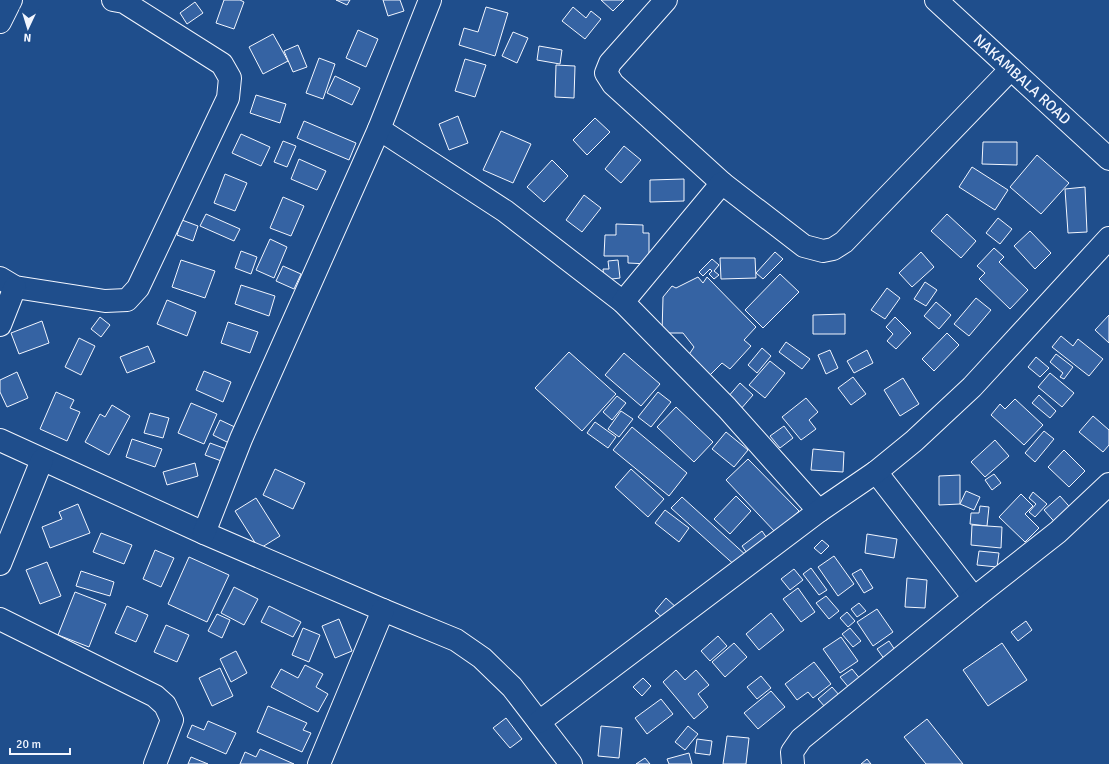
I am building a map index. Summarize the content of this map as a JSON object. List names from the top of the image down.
{
  "streets": {
    "street": ["NAKAMBALA ROAD"]
  },
  "scale_bar": "20 m",
  "north": "bottom"
}
